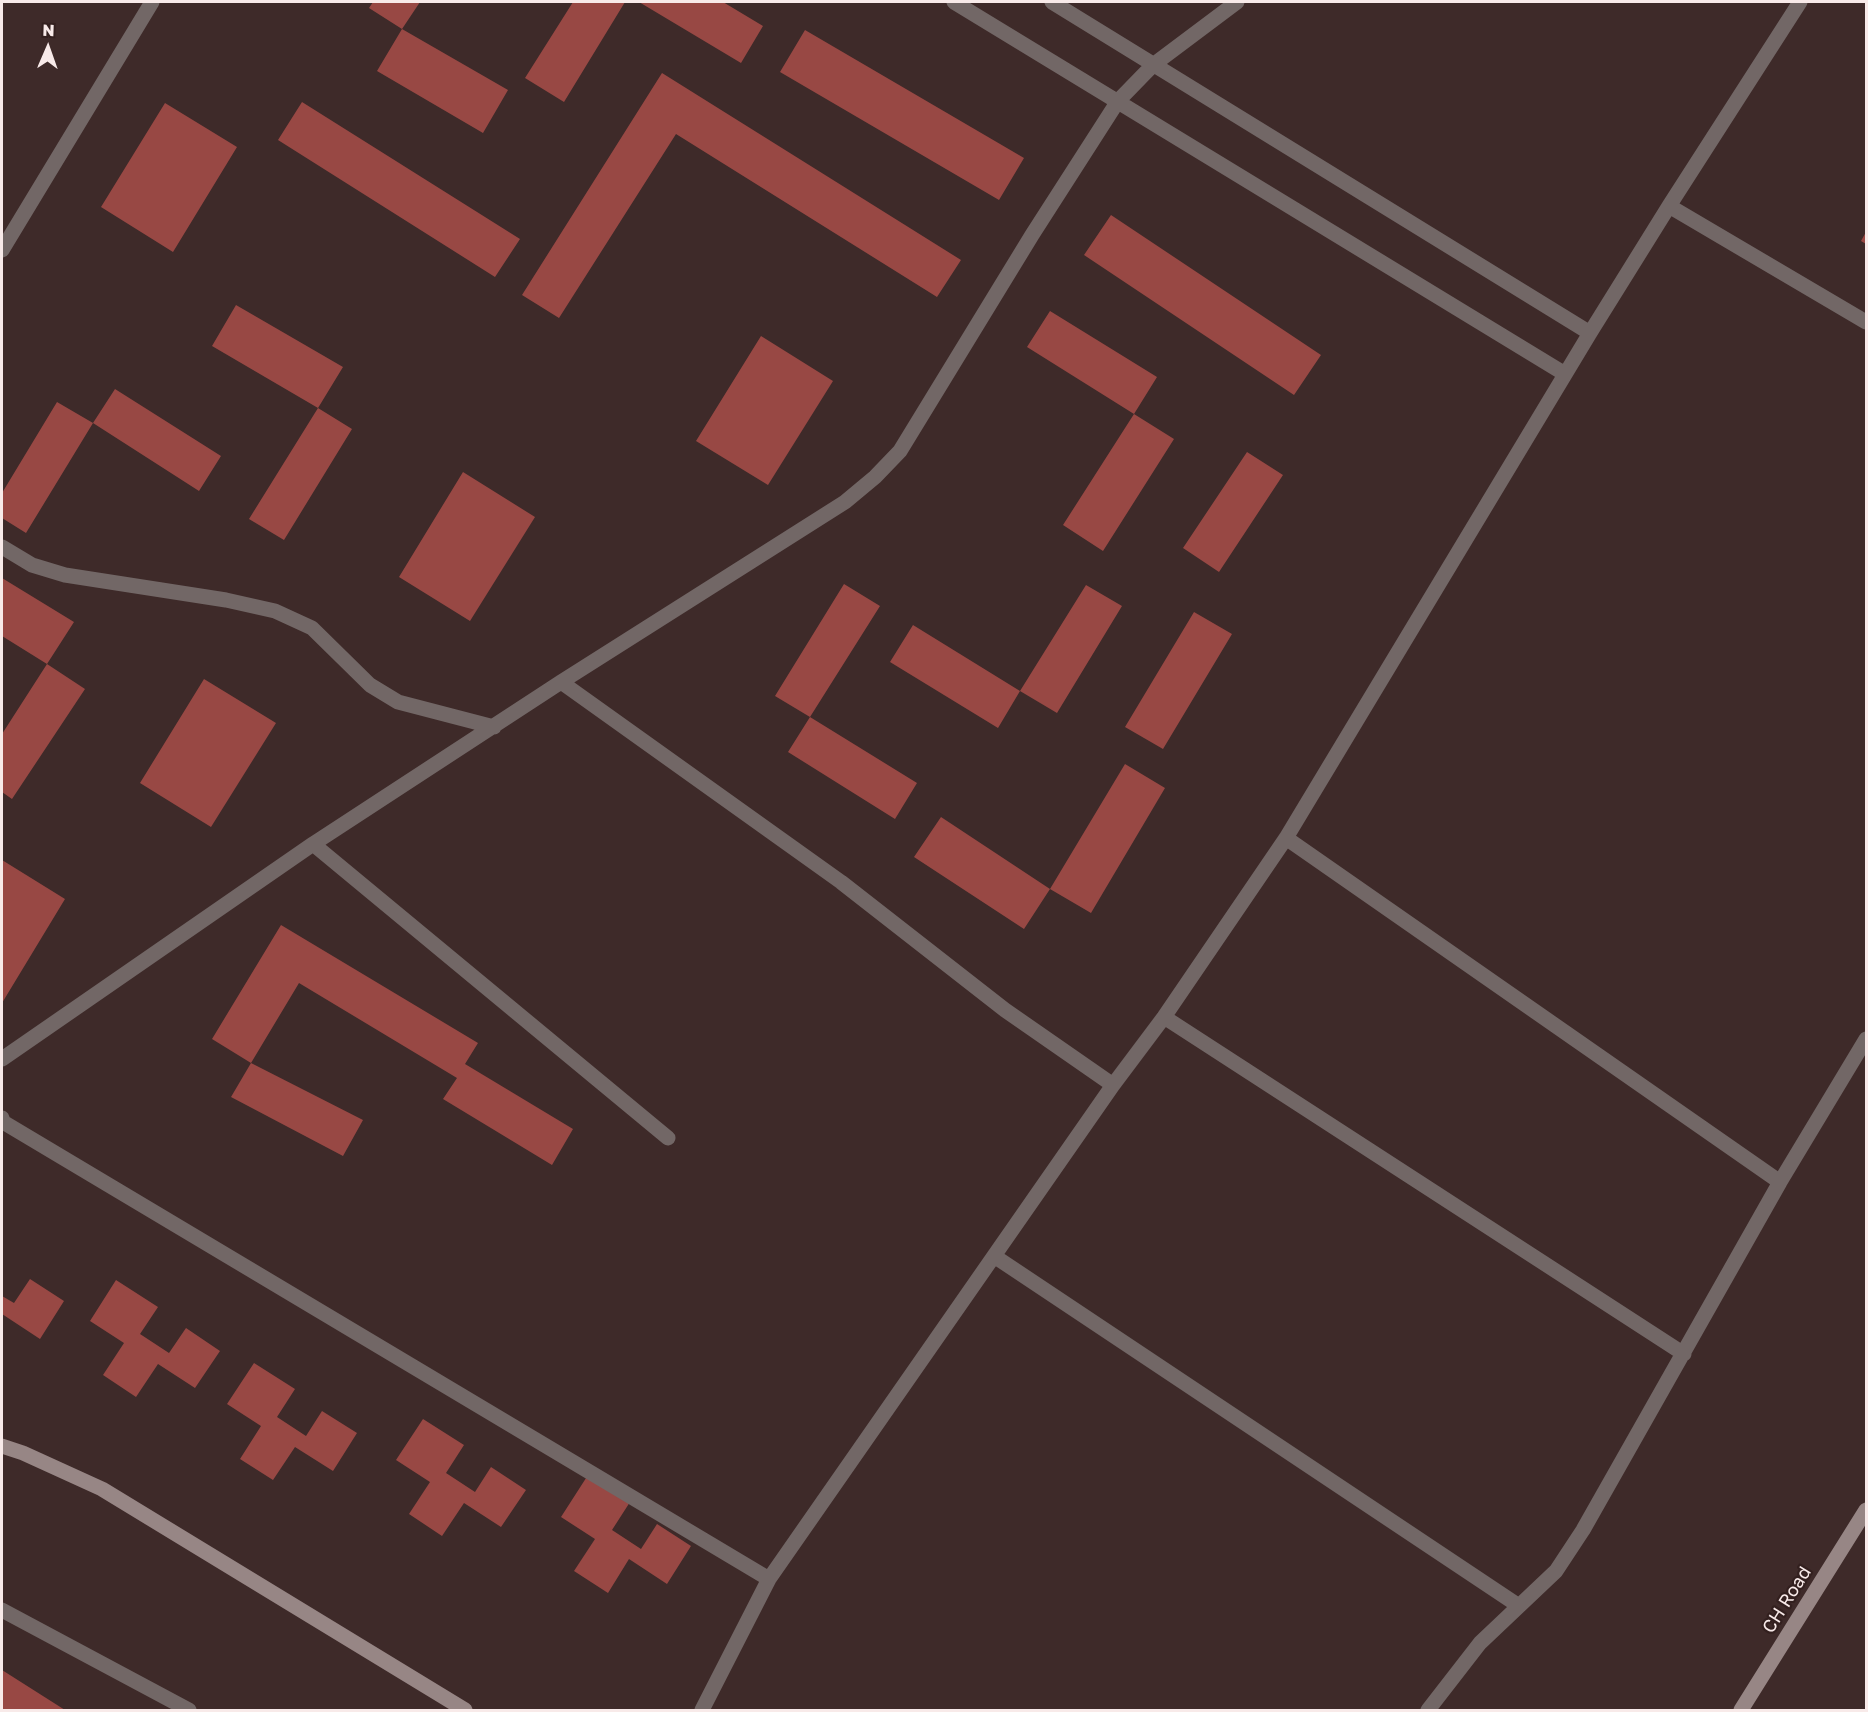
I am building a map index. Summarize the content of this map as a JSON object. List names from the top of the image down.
{
  "streets": {
    "street": ["CH Road"]
  },
  "north": "top"
}
